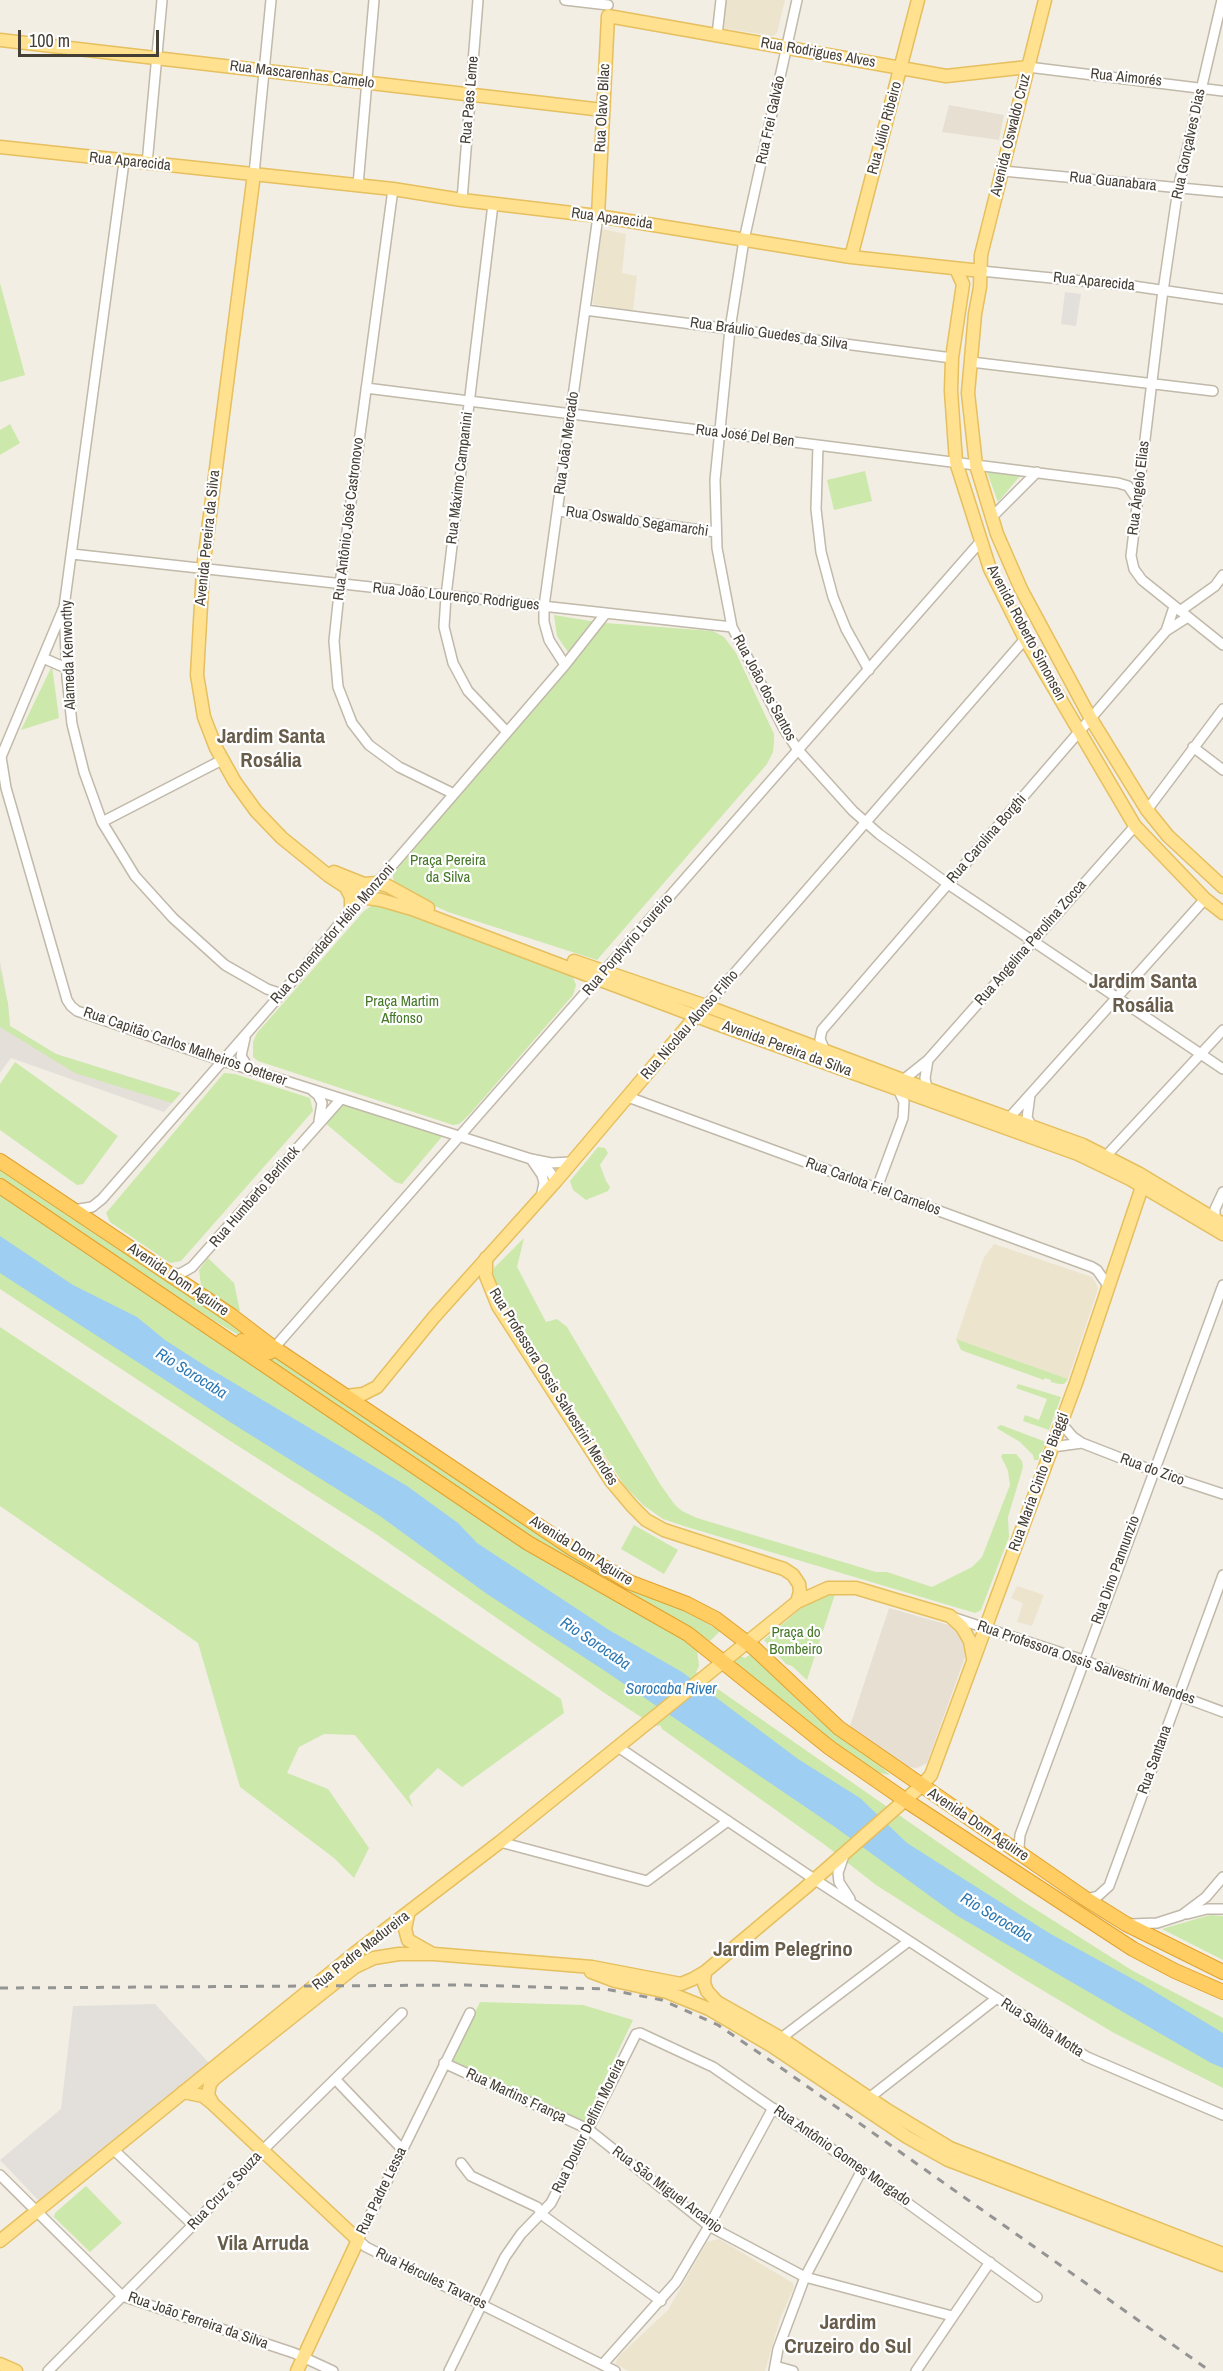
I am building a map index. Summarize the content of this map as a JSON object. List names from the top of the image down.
{
  "streets": {
    "highway": ["Avenida Dom Aguirre"],
    "main road": [
      "Rua Rodrigues Alves",
      "Rua Mascarenhas Camelo",
      "Rua Olavo Bilac",
      "Rua Júlio Ribeiro",
      "Avenida Oswaldo Cruz",
      "Rua Aparecida",
      "Avenida Pereira da Silva",
      "Avenida Roberto Simonsen",
      "Rua Nicolau Alonso Filho",
      "Rua Professora Ossis Salvestrini Mendes",
      "Rua Maria Cinto de Biaggi",
      "Rua Padre Madureira",
      "Rua Padre Lessa",
      "Rua Hércules Tavares"
    ],
    "street": [
      "Rua Aimorés",
      "Rua Paes Leme",
      "Rua Frei Galvão",
      "Rua Gonçalves Dias",
      "Rua Guanabara",
      "Rua Bráulio Guedes da Silva",
      "Rua José Del Ben",
      "Rua João Mercado",
      "Rua Máximo Campanini",
      "Rua Ângelo Elias",
      "Rua Antônio José Castronovo",
      "Rua Oswaldo Segamarchi",
      "Rua João Lourenço Rodrigues",
      "Alameda Kenworthy",
      "Rua João dos Santos",
      "Rua Carolina Borghi",
      "Rua Comendador Hélio Monzoni",
      "Rua Angelina Perolina Zocca",
      "Rua Porphyrio Loureiro",
      "Rua Capitão Carlos Malheiros Oetterer",
      "Rua Carlota Fiel Carnelos",
      "Rua Humberto Berlinck",
      "Rua do Zico",
      "Rua Dino Pannunzio",
      "Rua Santana",
      "Rua Saliba Motta",
      "Rua Martins França",
      "Rua Doutor Delfim Moreira",
      "Rua Antônio Gomes Morgado",
      "Rua São Miguel Arcanjo",
      "Rua Cruz e Souza",
      "Rua João Ferreira da Silva"
    ]
  },
  "crossings": [
    ["Rua Rodrigues Alves", "Rua Aimorés"],
    ["Rua Rodrigues Alves", "Rua Olavo Bilac"],
    ["Rua Rodrigues Alves", "Rua Frei Galvão"],
    ["Rua Rodrigues Alves", "Rua Júlio Ribeiro"],
    ["Rua Rodrigues Alves", "Avenida Oswaldo Cruz"],
    ["Rua Mascarenhas Camelo", "Rua Paes Leme"],
    ["Rua Mascarenhas Camelo", "Rua Olavo Bilac"],
    ["Rua Aimorés", "Avenida Oswaldo Cruz"],
    ["Rua Aimorés", "Rua Gonçalves Dias"],
    ["Rua Paes Leme", "Rua Aparecida"],
    ["Rua Olavo Bilac", "Rua Aparecida"],
    ["Rua Olavo Bilac", "Rua João Mercado"],
    ["Rua Frei Galvão", "Rua Aparecida"],
    ["Rua Frei Galvão", "Rua João dos Santos"],
    ["Rua Júlio Ribeiro", "Rua Aparecida"],
    ["Avenida Oswaldo Cruz", "Rua Aparecida"],
    ["Avenida Oswaldo Cruz", "Rua Guanabara"],
    ["Avenida Oswaldo Cruz", "Avenida Roberto Simonsen"],
    ["Rua Gonçalves Dias", "Rua Aparecida"],
    ["Rua Gonçalves Dias", "Rua Guanabara"],
    ["Rua Gonçalves Dias", "Rua Ângelo Elias"],
    ["Rua Aparecida", "Rua João Mercado"],
    ["Rua Aparecida", "Rua Máximo Campanini"],
    ["Rua Aparecida", "Rua Ângelo Elias"],
    ["Rua Aparecida", "Rua Antônio José Castronovo"],
    ["Rua Aparecida", "Avenida Pereira da Silva"],
    ["Rua Aparecida", "Avenida Roberto Simonsen"],
    ["Rua Aparecida", "Alameda Kenworthy"],
    ["Rua Aparecida", "Rua João dos Santos"],
    ["Rua Bráulio Guedes da Silva", "Rua João Mercado"],
    ["Rua Bráulio Guedes da Silva", "Avenida Roberto Simonsen"],
    ["Rua Bráulio Guedes da Silva", "Rua João dos Santos"],
    ["Rua José Del Ben", "Rua João Mercado"],
    ["Rua José Del Ben", "Rua Máximo Campanini"],
    ["Rua José Del Ben", "Rua Antônio José Castronovo"],
    ["Rua José Del Ben", "Avenida Roberto Simonsen"],
    ["Rua José Del Ben", "Rua João dos Santos"],
    ["Rua João Mercado", "Rua Oswaldo Segamarchi"],
    ["Rua João Mercado", "Rua João Lourenço Rodrigues"],
    ["Rua João Mercado", "Rua Comendador Hélio Monzoni"],
    ["Rua Máximo Campanini", "Rua João Lourenço Rodrigues"],
    ["Rua Máximo Campanini", "Rua Comendador Hélio Monzoni"],
    ["Rua Ângelo Elias", "Rua Carolina Borghi"],
    ["Rua Antônio José Castronovo", "Rua João Lourenço Rodrigues"],
    ["Rua Antônio José Castronovo", "Rua Comendador Hélio Monzoni"],
    ["Rua Oswaldo Segamarchi", "Rua João dos Santos"],
    ["Avenida Pereira da Silva", "Rua João Lourenço Rodrigues"],
    ["Avenida Pereira da Silva", "Rua Carolina Borghi"],
    ["Avenida Pereira da Silva", "Rua Comendador Hélio Monzoni"],
    ["Avenida Pereira da Silva", "Rua Angelina Perolina Zocca"],
    ["Avenida Pereira da Silva", "Rua Porphyrio Loureiro"],
    ["Avenida Pereira da Silva", "Rua Nicolau Alonso Filho"],
    ["Avenida Pereira da Silva", "Rua Maria Cinto de Biaggi"],
    ["Rua João Lourenço Rodrigues", "Alameda Kenworthy"],
    ["Rua João Lourenço Rodrigues", "Rua João dos Santos"],
    ["Rua João Lourenço Rodrigues", "Rua Comendador Hélio Monzoni"],
    ["Avenida Roberto Simonsen", "Rua Carolina Borghi"],
    ["Avenida Roberto Simonsen", "Rua Angelina Perolina Zocca"],
    ["Avenida Roberto Simonsen", "Rua Porphyrio Loureiro"],
    ["Avenida Roberto Simonsen", "Rua Nicolau Alonso Filho"],
    ["Alameda Kenworthy", "Rua Comendador Hélio Monzoni"],
    ["Alameda Kenworthy", "Rua Capitão Carlos Malheiros Oetterer"],
    ["Rua João dos Santos", "Rua Carolina Borghi"],
    ["Rua João dos Santos", "Rua Angelina Perolina Zocca"],
    ["Rua João dos Santos", "Rua Porphyrio Loureiro"],
    ["Rua João dos Santos", "Rua Nicolau Alonso Filho"],
    ["Rua Comendador Hélio Monzoni", "Rua Capitão Carlos Malheiros Oetterer"],
    ["Rua Comendador Hélio Monzoni", "Avenida Dom Aguirre"],
    ["Rua Porphyrio Loureiro", "Rua Capitão Carlos Malheiros Oetterer"],
    ["Rua Porphyrio Loureiro", "Avenida Dom Aguirre"],
    ["Rua Nicolau Alonso Filho", "Rua Capitão Carlos Malheiros Oetterer"],
    ["Rua Nicolau Alonso Filho", "Rua Carlota Fiel Carnelos"],
    ["Rua Nicolau Alonso Filho", "Avenida Dom Aguirre"],
    ["Rua Nicolau Alonso Filho", "Rua Professora Ossis Salvestrini Mendes"],
    ["Rua Capitão Carlos Malheiros Oetterer", "Rua Humberto Berlinck"],
    ["Rua Carlota Fiel Carnelos", "Rua Maria Cinto de Biaggi"],
    ["Avenida Dom Aguirre", "Rua Maria Cinto de Biaggi"],
    ["Avenida Dom Aguirre", "Rua Dino Pannunzio"],
    ["Avenida Dom Aguirre", "Rua Santana"],
    ["Avenida Dom Aguirre", "Rua Padre Madureira"],
    ["Rua Professora Ossis Salvestrini Mendes", "Rua Maria Cinto de Biaggi"],
    ["Rua Professora Ossis Salvestrini Mendes", "Rua Dino Pannunzio"],
    ["Rua Professora Ossis Salvestrini Mendes", "Rua Santana"],
    ["Rua do Zico", "Rua Maria Cinto de Biaggi"],
    ["Rua do Zico", "Rua Dino Pannunzio"],
    ["Rua Maria Cinto de Biaggi", "Rua Padre Madureira"],
    ["Rua Maria Cinto de Biaggi", "Rua Saliba Motta"],
    ["Rua Padre Madureira", "Rua Saliba Motta"],
    ["Rua Padre Madureira", "Rua Hércules Tavares"],
    ["Rua Padre Madureira", "Rua João Ferreira da Silva"],
    ["Rua Martins França", "Rua Doutor Delfim Moreira"],
    ["Rua Martins França", "Rua São Miguel Arcanjo"],
    ["Rua Martins França", "Rua Padre Lessa"],
    ["Rua Doutor Delfim Moreira", "Rua Antônio Gomes Morgado"],
    ["Rua Doutor Delfim Moreira", "Rua São Miguel Arcanjo"],
    ["Rua Doutor Delfim Moreira", "Rua Hércules Tavares"],
    ["Rua Cruz e Souza", "Rua Hércules Tavares"],
    ["Rua Cruz e Souza", "Rua João Ferreira da Silva"],
    ["Rua Padre Lessa", "Rua Hércules Tavares"],
    ["Rua Padre Lessa", "Rua João Ferreira da Silva"]
  ],
  "districts": [
    "Jardim Santa Rosália",
    "Jardim Santa Rosália",
    "Jardim Pelegrino",
    "Vila Arruda",
    "Jardim Cruzeiro do Sul"
  ],
  "water": ["Rio Sorocaba", "Sorocaba River"],
  "parks": ["Praça Pereira da Silva", "Praça Martim Affonso", "Praça do Bombeiro"],
  "scale_bar": "100 m"
}
